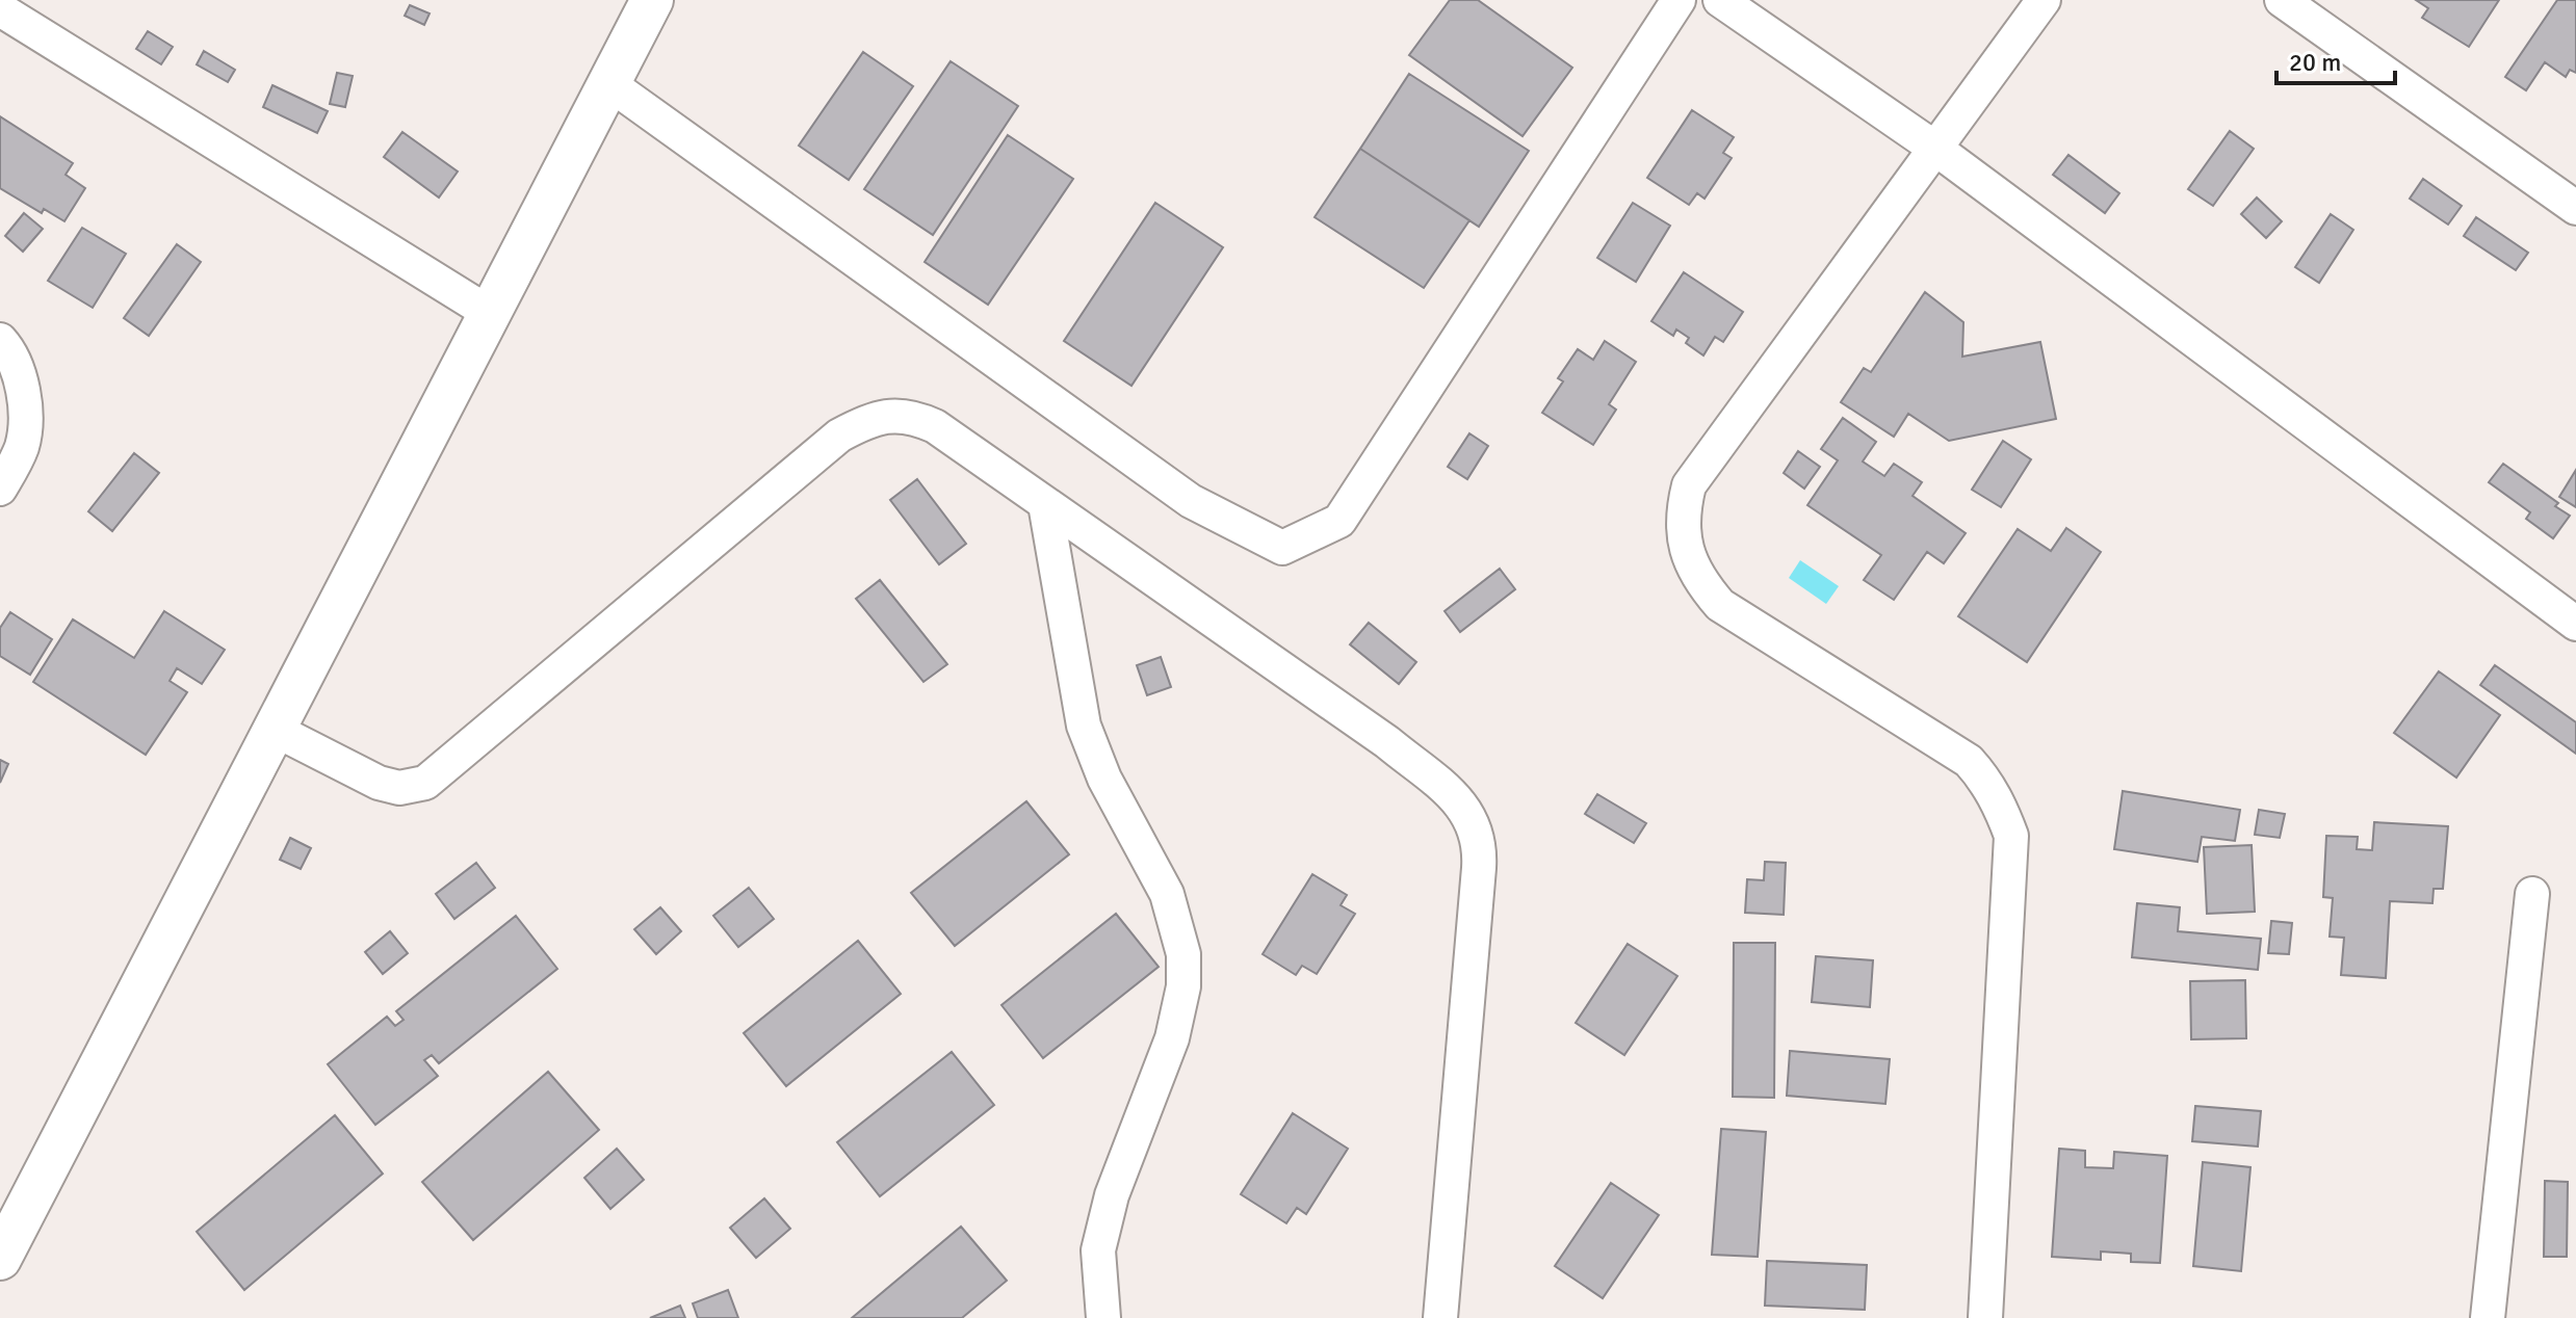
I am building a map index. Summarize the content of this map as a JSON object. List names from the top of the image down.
{
  "scale_bar": "20 m"
}
